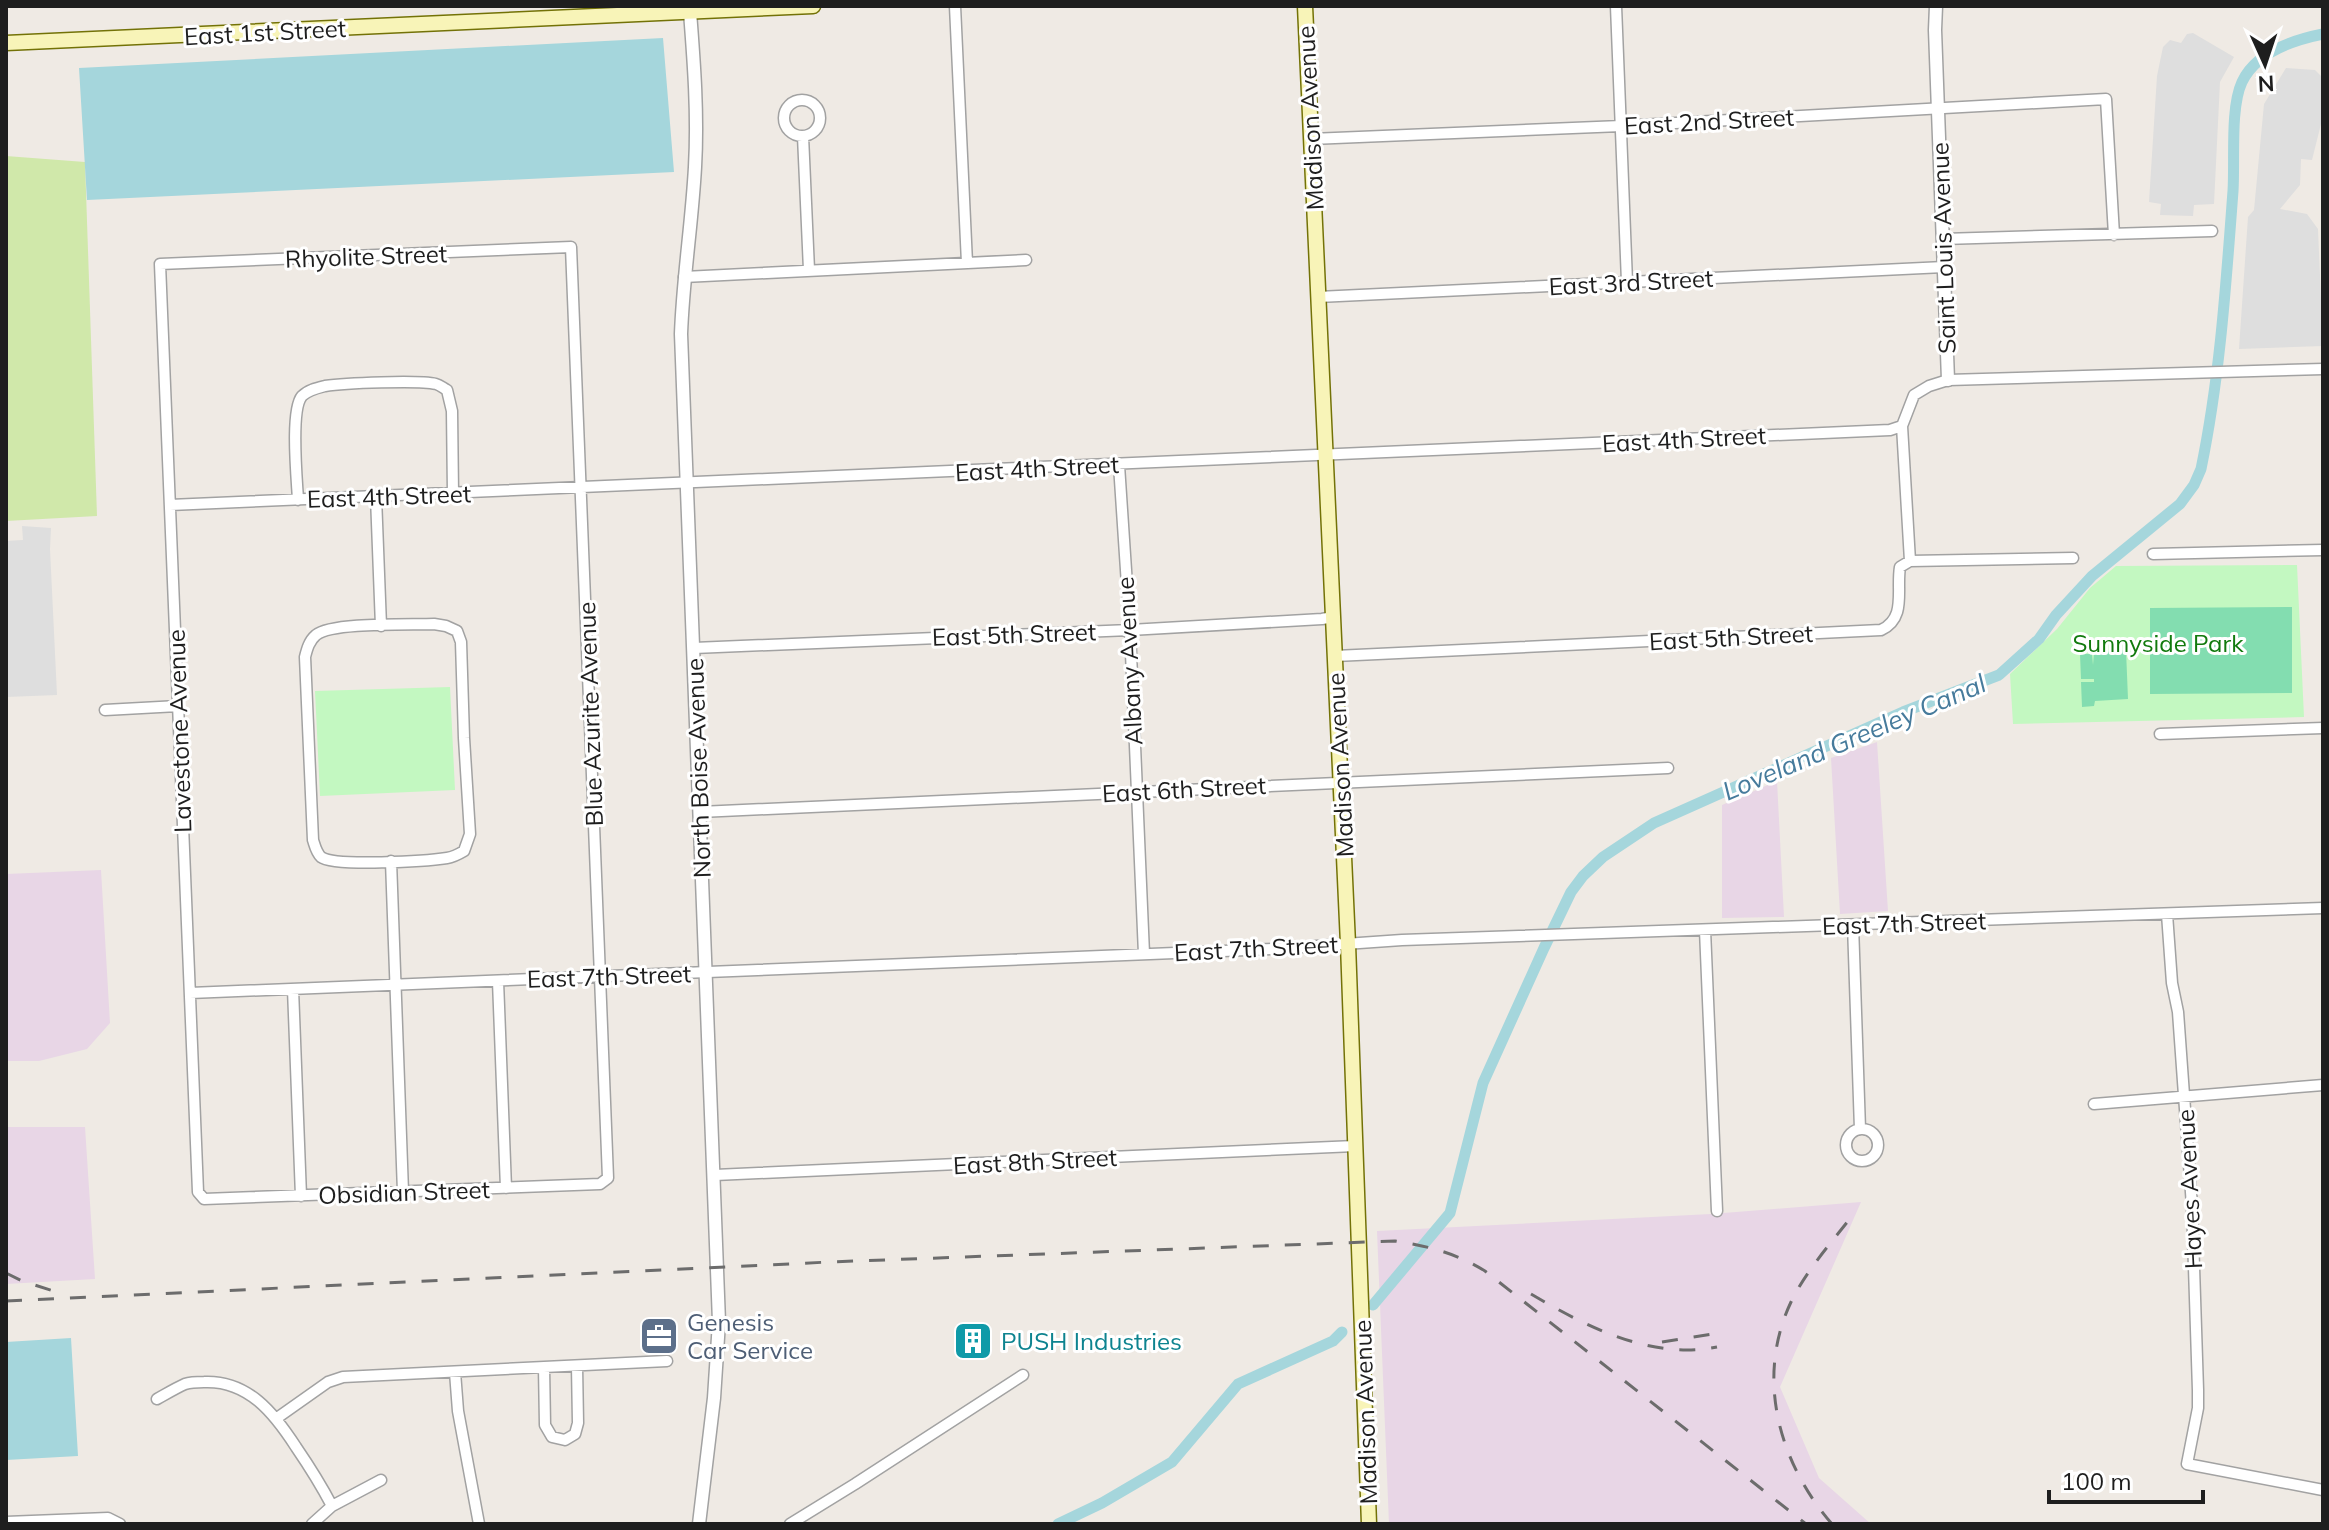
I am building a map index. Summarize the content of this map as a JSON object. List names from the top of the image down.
{
  "streets": {
    "main road": ["East 1st Street", "Madison Avenue"],
    "street": [
      "East 2nd Street",
      "Saint Louis Avenue",
      "Rhyolite Street",
      "East 3rd Street",
      "East 4th Street",
      "East 5th Street",
      "Albany Avenue",
      "Blue Azurite Avenue",
      "Lavestone Avenue",
      "North Boise Avenue",
      "East 6th Street",
      "East 7th Street",
      "East 8th Street",
      "Hayes Avenue",
      "Obsidian Street"
    ]
  },
  "crossings": [
    ["East 1st Street", "North Boise Avenue"],
    ["Madison Avenue", "East 2nd Street"],
    ["Madison Avenue", "East 3rd Street"],
    ["Madison Avenue", "East 4th Street"],
    ["Madison Avenue", "East 5th Street"],
    ["Madison Avenue", "East 6th Street"],
    ["Madison Avenue", "East 7th Street"],
    ["Madison Avenue", "East 8th Street"],
    ["East 2nd Street", "Saint Louis Avenue"],
    ["Saint Louis Avenue", "East 3rd Street"],
    ["Saint Louis Avenue", "East 4th Street"],
    ["Rhyolite Street", "Blue Azurite Avenue"],
    ["Rhyolite Street", "Lavestone Avenue"],
    ["East 4th Street", "Albany Avenue"],
    ["East 4th Street", "Blue Azurite Avenue"],
    ["East 4th Street", "Lavestone Avenue"],
    ["East 4th Street", "North Boise Avenue"],
    ["East 5th Street", "Albany Avenue"],
    ["East 5th Street", "North Boise Avenue"],
    ["Albany Avenue", "East 6th Street"],
    ["Albany Avenue", "East 7th Street"],
    ["Blue Azurite Avenue", "East 7th Street"],
    ["Blue Azurite Avenue", "Obsidian Street"],
    ["Lavestone Avenue", "East 7th Street"],
    ["Lavestone Avenue", "Obsidian Street"],
    ["North Boise Avenue", "East 6th Street"],
    ["North Boise Avenue", "East 7th Street"],
    ["North Boise Avenue", "East 8th Street"],
    ["East 7th Street", "Hayes Avenue"]
  ],
  "water": ["Loveland Greeley Canal"],
  "parks": ["Sunnyside Park"],
  "places": {
    "office": ["Genesis Car Service"],
    "building": ["PUSH Industries"]
  },
  "scale_bar": "100 m",
  "north": "bottom"
}
